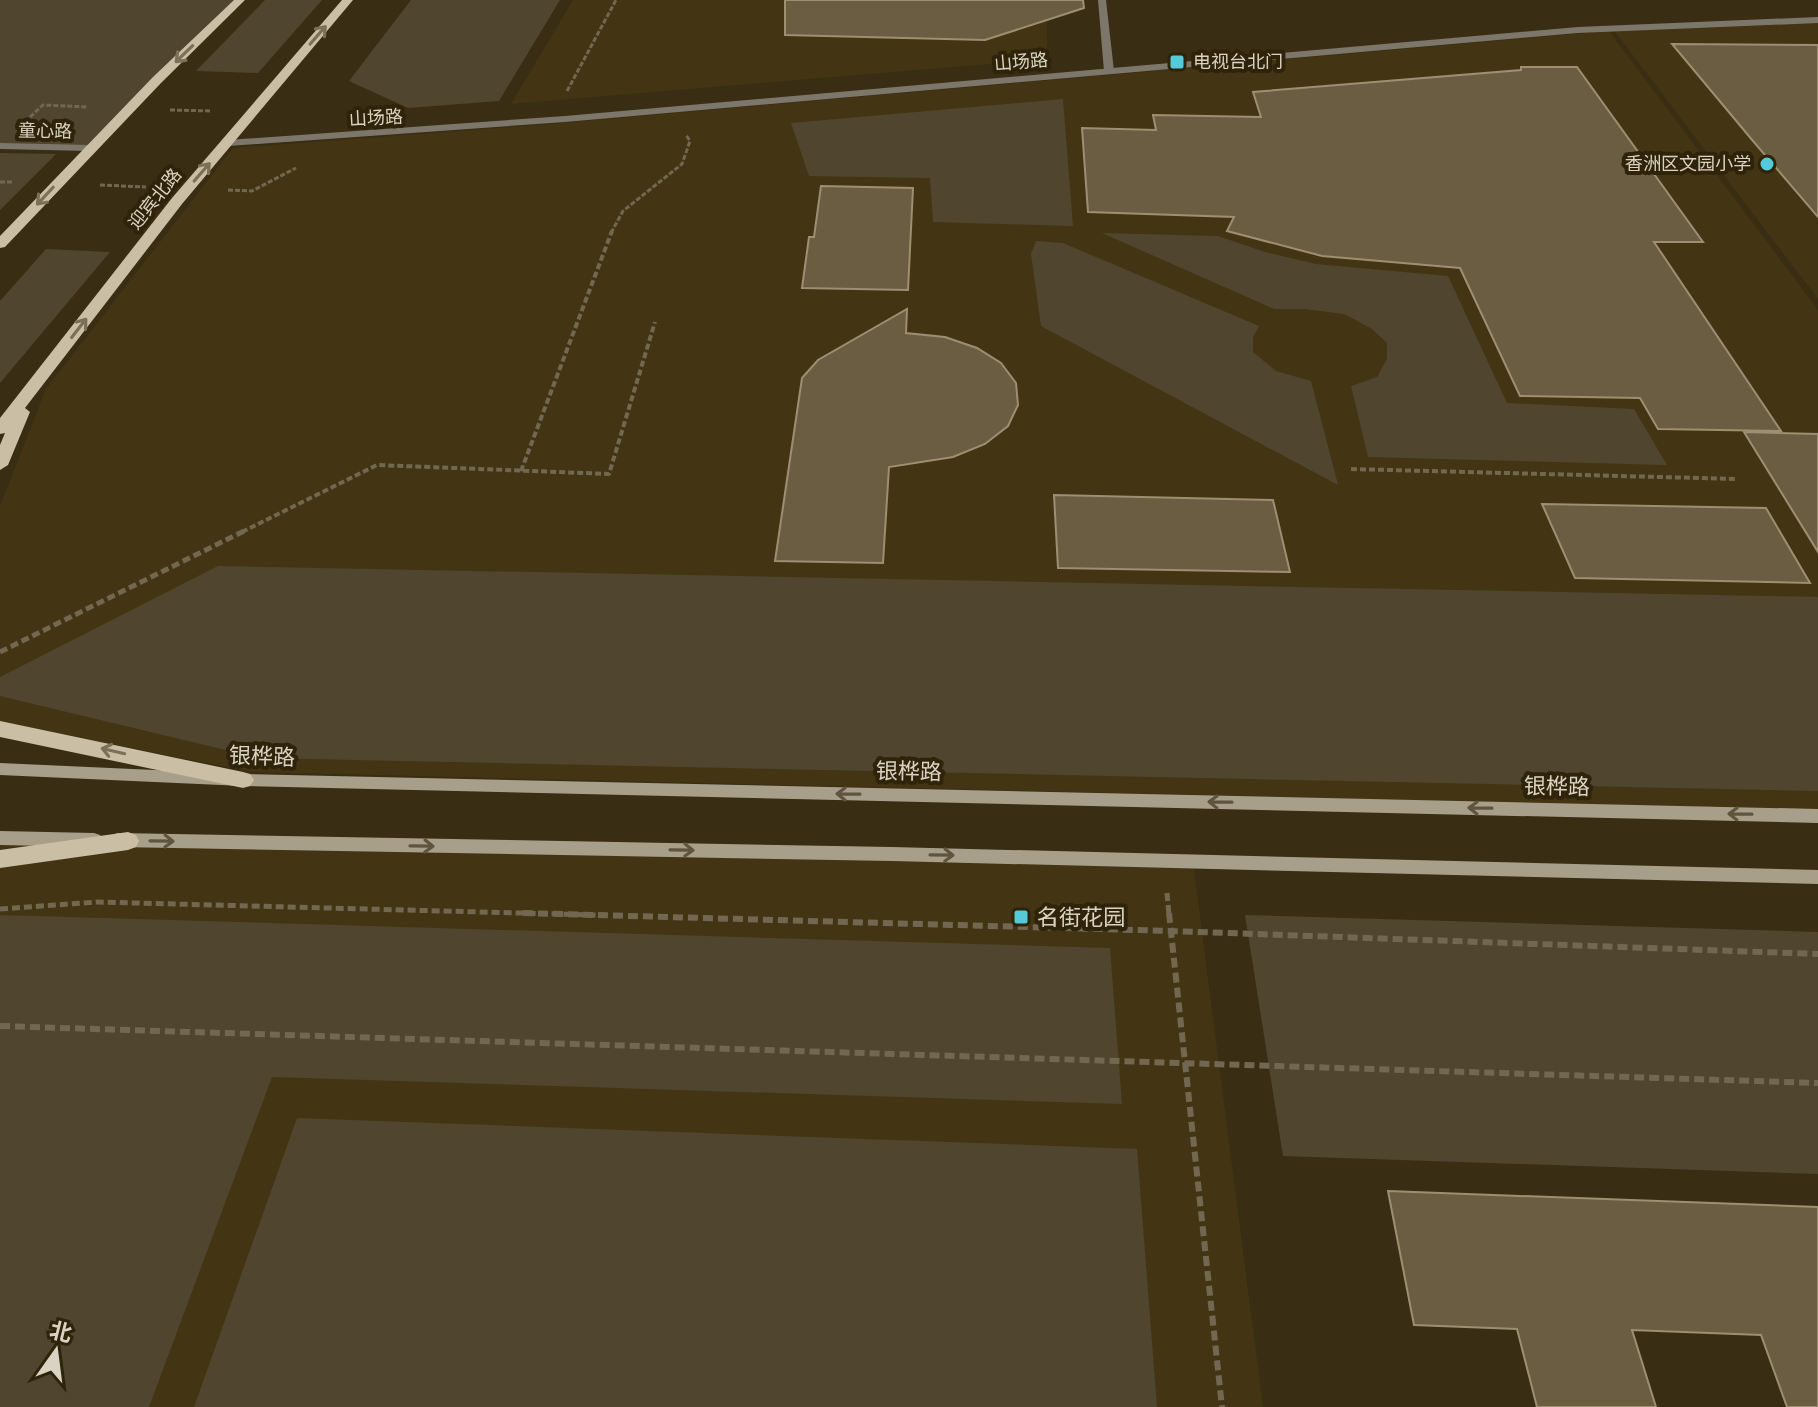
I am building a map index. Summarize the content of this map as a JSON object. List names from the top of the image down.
{
  "streets": {
    "main road": ["迎宾北路", "银桦路"],
    "street": ["山场路", "童心路"]
  },
  "crossings": [
    ["山场路", "迎宾北路"]
  ],
  "places": {
    "transit": ["电视台北门", "名街花园"],
    "other": ["香洲区文园小学"]
  },
  "north": "top"
}
